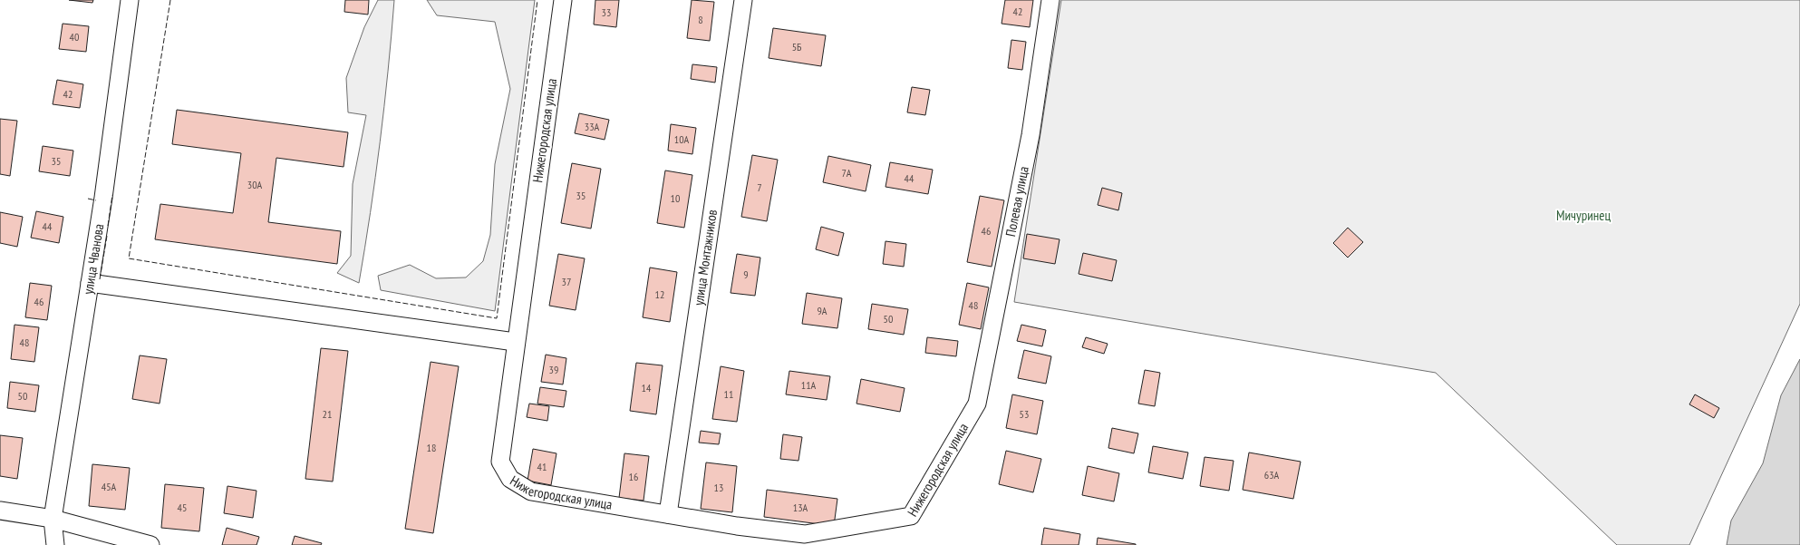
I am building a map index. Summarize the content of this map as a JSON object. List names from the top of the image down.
{
  "streets": {
    "street": [
      "Нижегородская улица",
      "Полевая улица",
      "улица Монтажников",
      "улица Чванова"
    ]
  },
  "crossings": [
    ["Нижегородская улица", "Полевая улица"],
    ["Нижегородская улица", "улица Монтажников"]
  ],
  "parks": ["Мичуринец"],
  "house_numbers": [
    "42",
    "33",
    "8",
    "40",
    "5Б",
    "42",
    "33А",
    "10А",
    "35",
    "7А",
    "44",
    "30А",
    "7",
    "35",
    "10",
    "44",
    "46",
    "9",
    "37",
    "12",
    "46",
    "48",
    "9А",
    "50",
    "48",
    "39",
    "11А",
    "14",
    "11",
    "50",
    "21",
    "53",
    "18",
    "41",
    "63А",
    "16",
    "45А",
    "13",
    "45",
    "13А"
  ]
}
